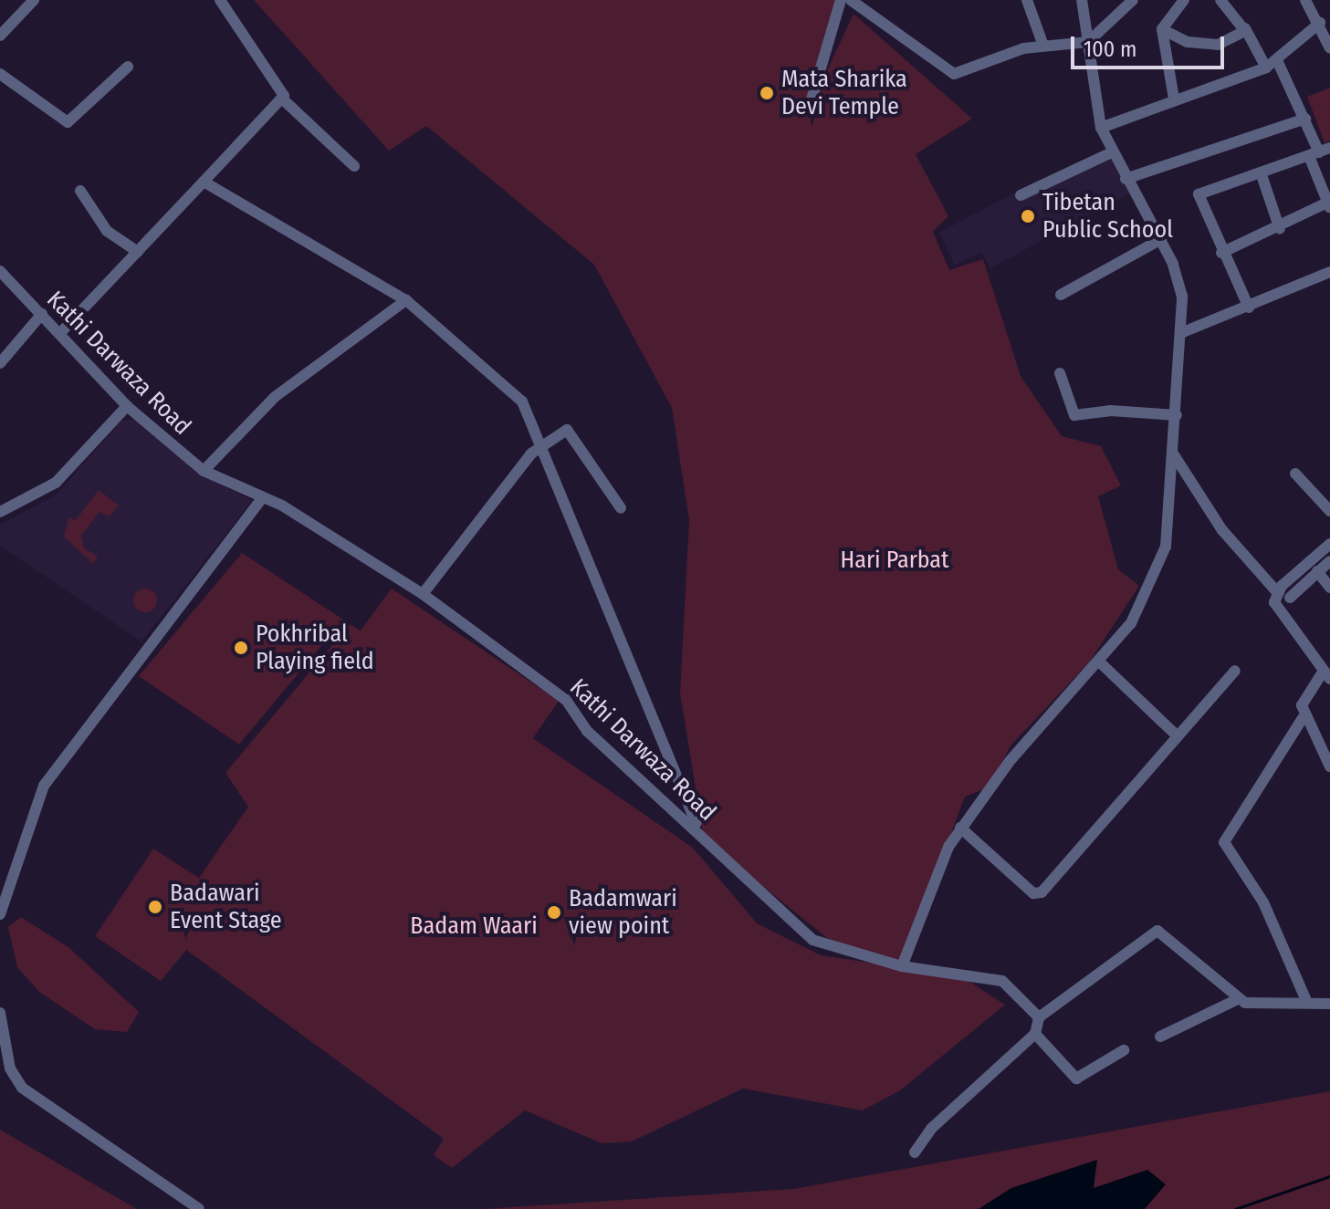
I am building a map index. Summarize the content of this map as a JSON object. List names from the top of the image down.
{
  "streets": {
    "street": ["Kathi Darwaza Road"]
  },
  "parks": ["Hari Parbat", "Badam Waari"],
  "places": [
    "Mata Sharika Devi Temple",
    "Tibetan Public School",
    "Pokhribal Playing field",
    "Badawari Event Stage",
    "Badamwari view point"
  ],
  "scale_bar": "100 m"
}
